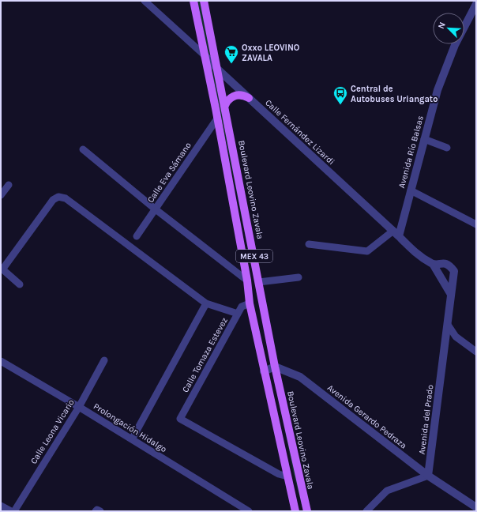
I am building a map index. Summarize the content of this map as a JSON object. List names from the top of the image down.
{
  "streets": {
    "main road": ["Boulevard Leovino Zavala", "MEX 43"],
    "street": [
      "Calle Fernández Lizardi",
      "Avenida Río Balsas",
      "Calle Eva Sámano",
      "Calle Tomaza Estevez",
      "Avenida Gerardo Pedraza",
      "Avenida del Prado",
      "Prolongación Hidalgo",
      "Calle Leona Vicario"
    ]
  },
  "crossings": [
    ["Calle Fernández Lizardi", "Avenida Río Balsas"],
    ["Calle Fernández Lizardi", "Boulevard Leovino Zavala"],
    ["Calle Fernández Lizardi", "MEX 43"],
    ["Calle Fernández Lizardi", "Avenida del Prado"],
    ["Calle Eva Sámano", "MEX 43"],
    ["Boulevard Leovino Zavala", "Avenida Gerardo Pedraza"],
    ["MEX 43", "Calle Tomaza Estevez"],
    ["Avenida Gerardo Pedraza", "Avenida del Prado"],
    ["Prolongación Hidalgo", "Calle Leona Vicario"]
  ],
  "places": {
    "supermarket": ["Oxxo LEOVINO ZAVALA"],
    "bus stop": ["Central de Autobuses Uriangato"]
  },
  "north": "top left"
}
